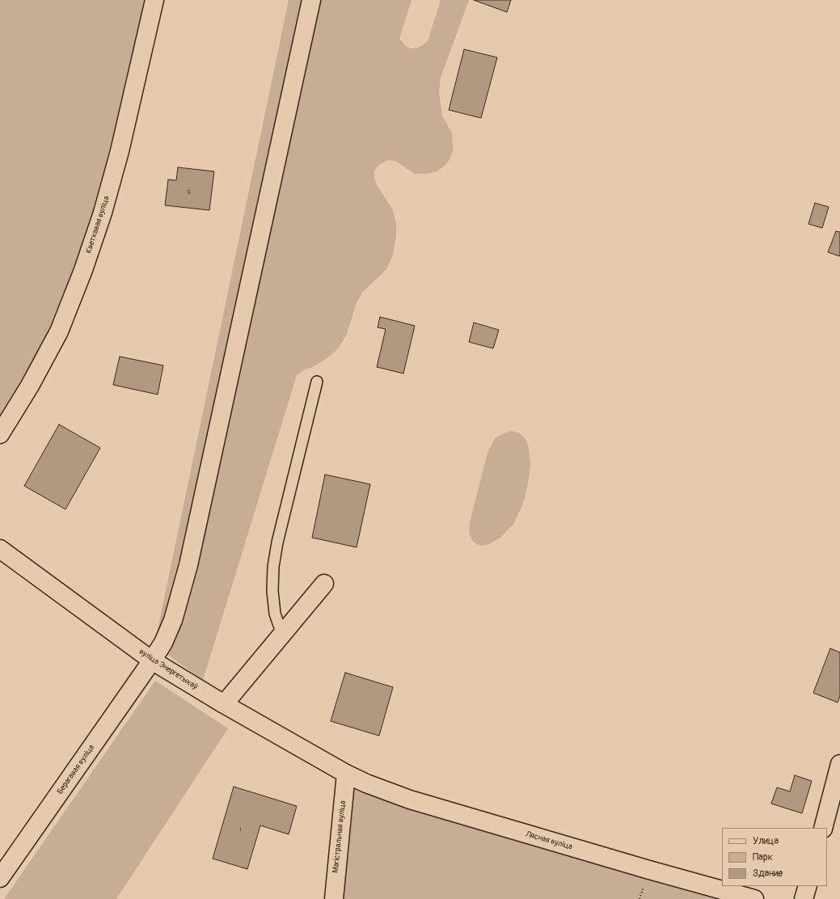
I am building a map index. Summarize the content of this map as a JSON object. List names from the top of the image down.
{
  "streets": {
    "street": [
      "Кветкавая вуліца",
      "вуліца Энергетыкаў",
      "Берагавая вуліца",
      "Магістральная вуліца",
      "Лясная вуліца"
    ]
  },
  "crossings": [
    ["вуліца Энергетыкаў", "Берагавая вуліца"],
    ["вуліца Энергетыкаў", "Магістральная вуліца"],
    ["вуліца Энергетыкаў", "Лясная вуліца"],
    ["Магістральная вуліца", "Лясная вуліца"]
  ],
  "house_numbers": ["5", "1"],
  "legend": ["Улица", "Парк", "Здание"]
}
